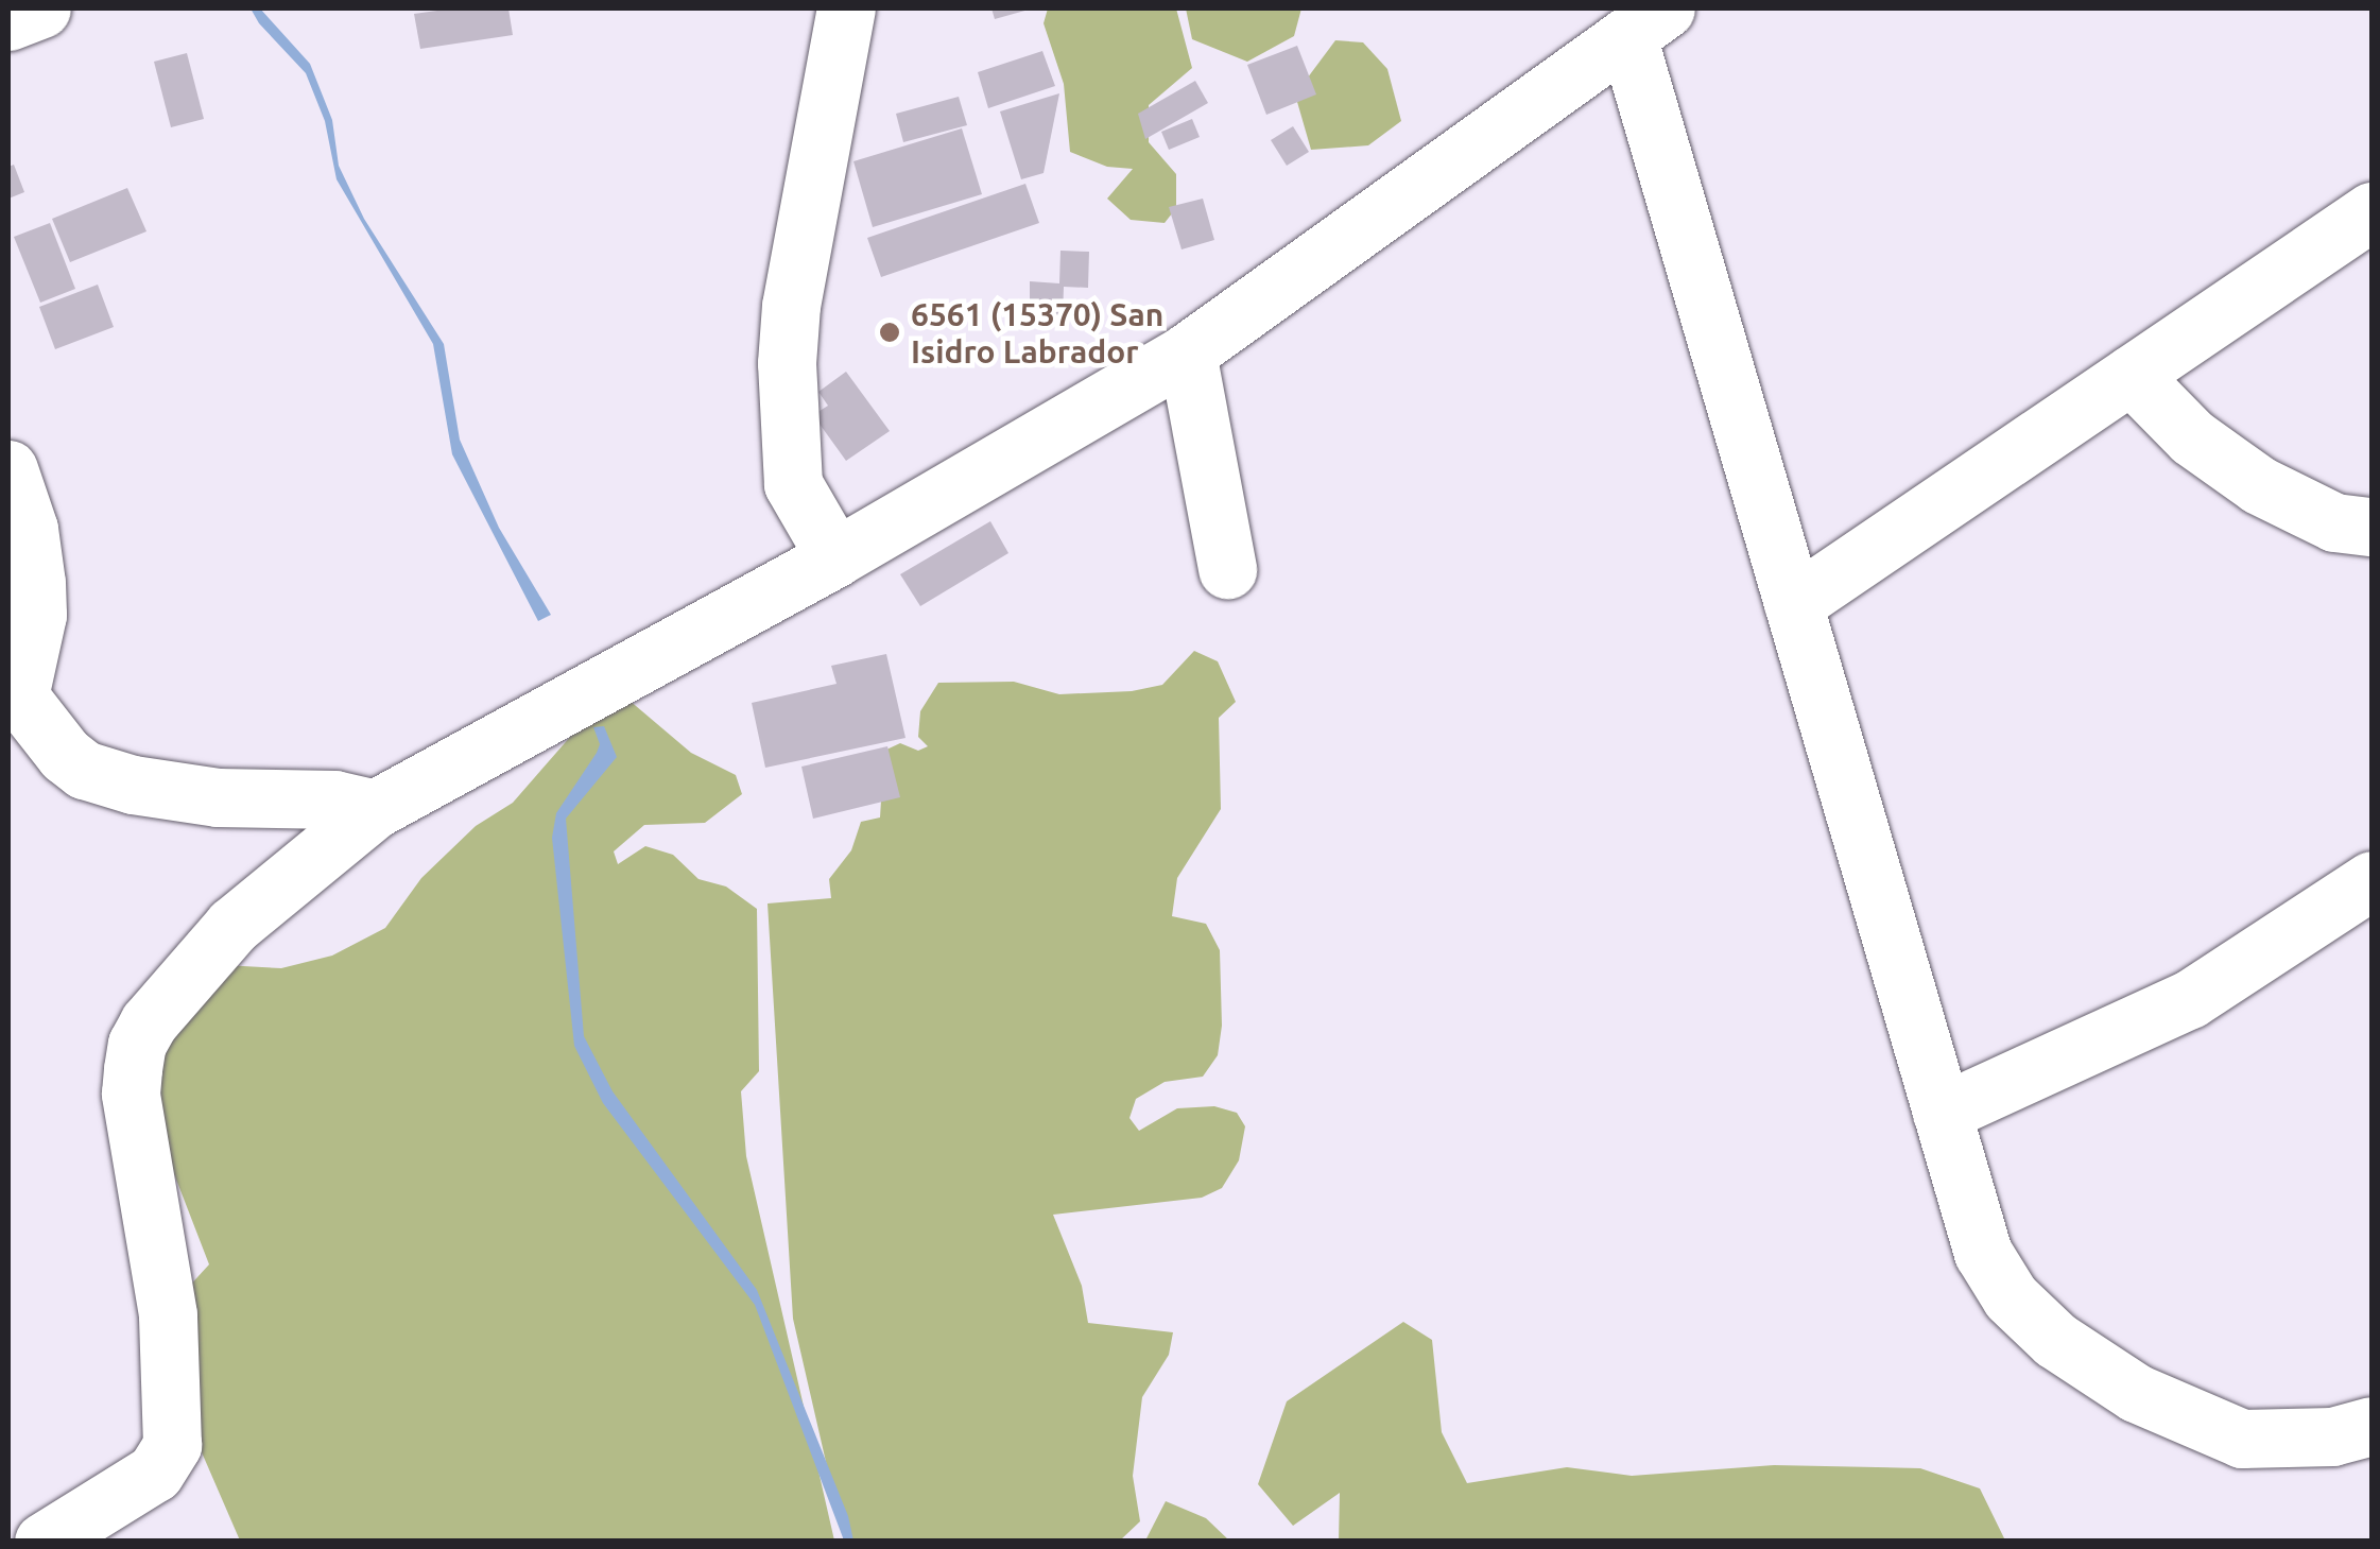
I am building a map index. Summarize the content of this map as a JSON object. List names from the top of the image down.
{
  "places": ["6561 (15370) San Isidro Labrador"]
}
